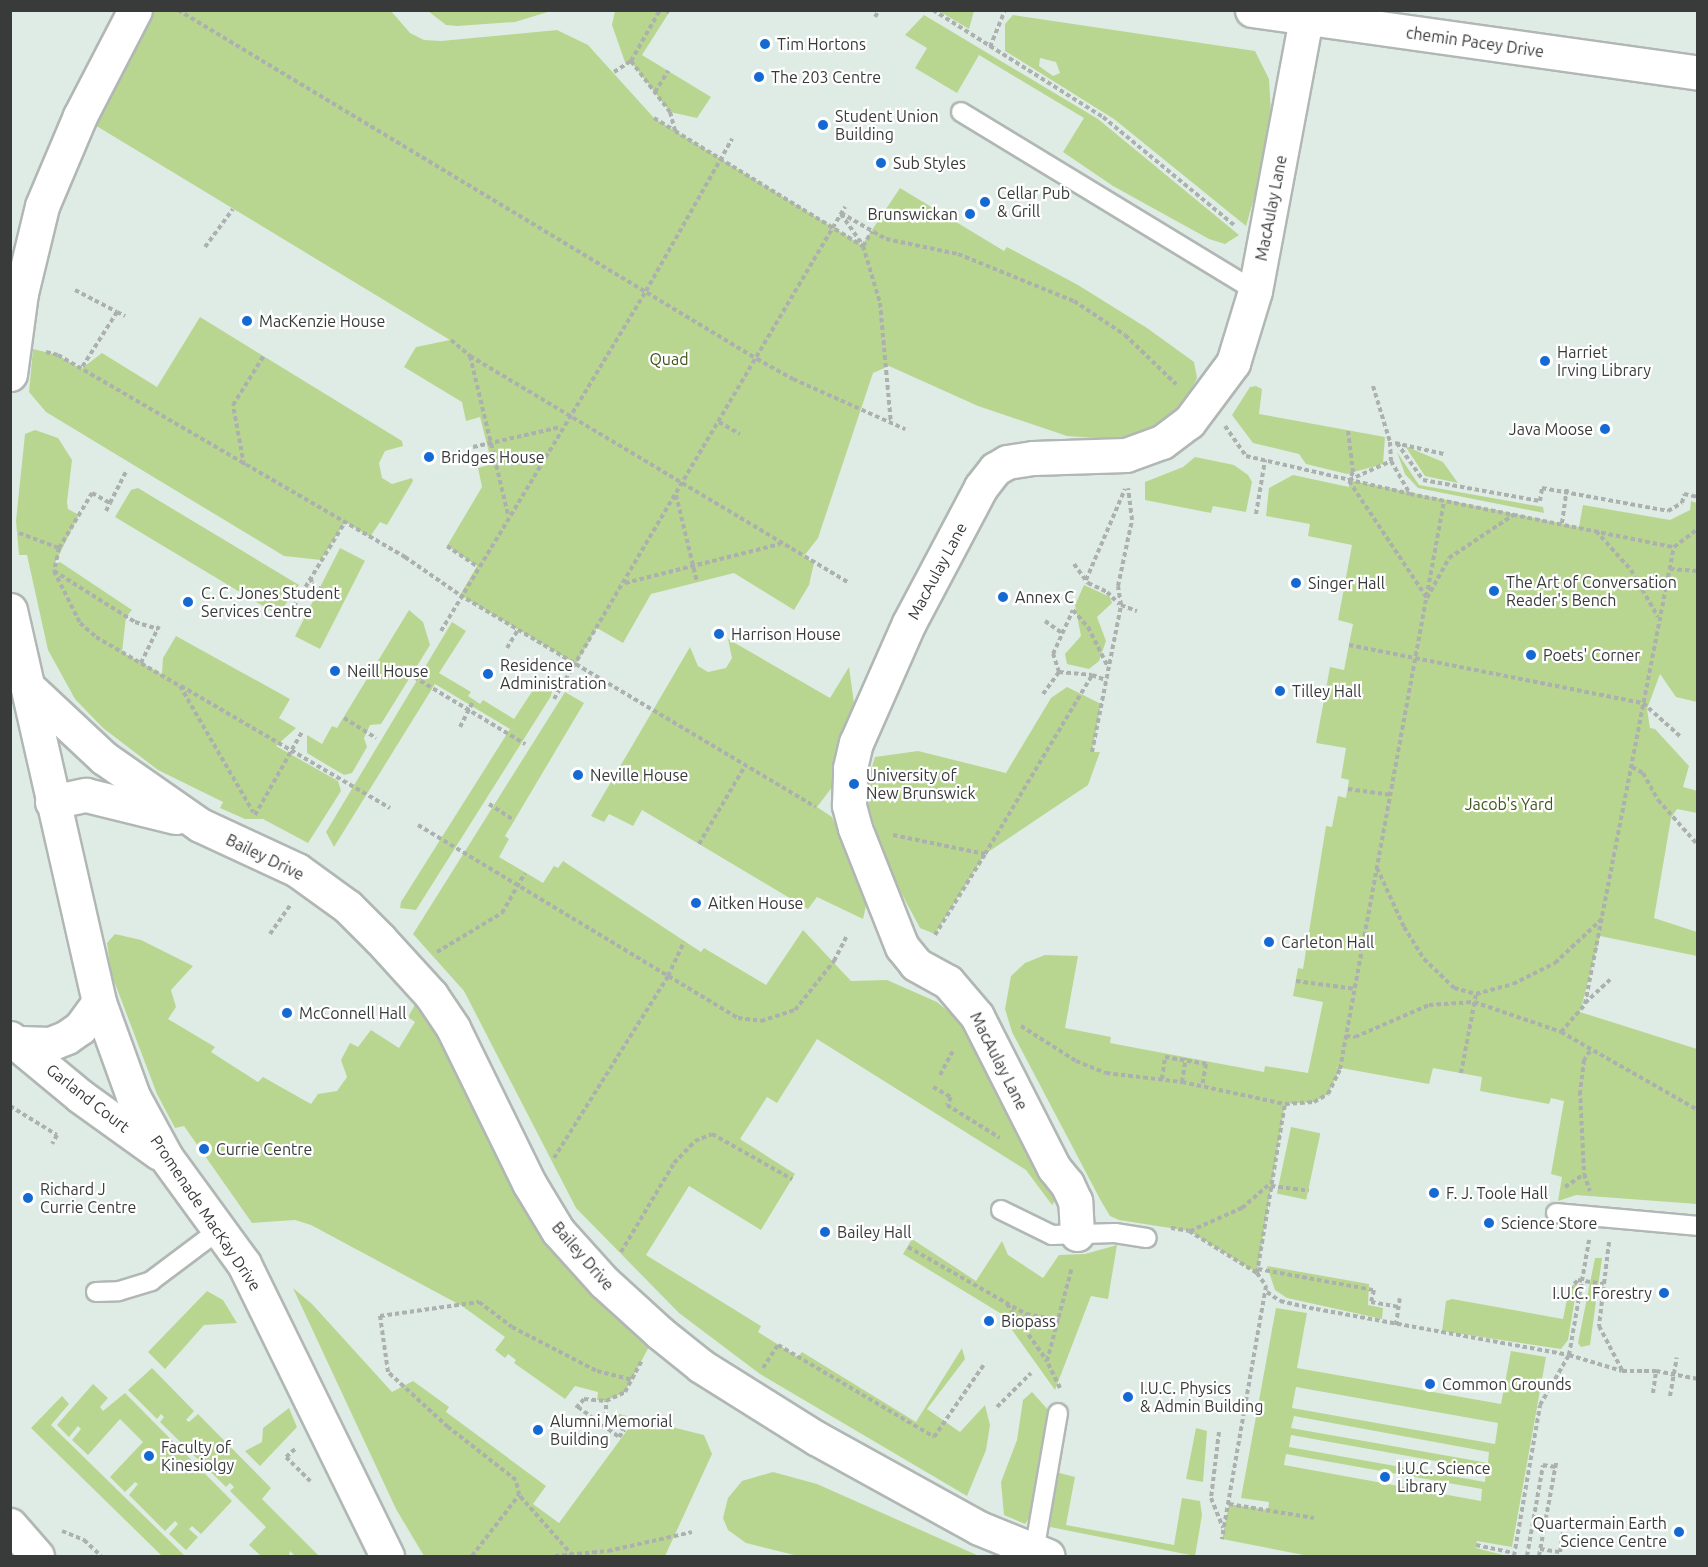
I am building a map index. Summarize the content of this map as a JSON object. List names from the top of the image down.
{
  "streets": {
    "street": [
      "chemin Pacey Drive",
      "MacAulay Lane",
      "Bailey Drive",
      "Garland Court",
      "Promenade MacKay Drive"
    ]
  },
  "crossings": [
    ["chemin Pacey Drive", "MacAulay Lane"],
    ["Bailey Drive", "Promenade MacKay Drive"],
    ["Garland Court", "Promenade MacKay Drive"]
  ],
  "parks": ["Quad", "Jacob's Yard"],
  "places": [
    "Tim Hortons",
    "The 203 Centre",
    "Student Union Building",
    "Sub Styles",
    "Cellar Pub & Grill",
    "Brunswickan",
    "MacKenzie House",
    "Harriet Irving Library",
    "Java Moose",
    "Bridges House",
    "Singer Hall",
    "The Art of Conversation Reader's Bench",
    "Annex C",
    "C. C. Jones Student Services Centre",
    "Harrison House",
    "Poets' Corner",
    "Neill House",
    "Residence Administration",
    "Tilley Hall",
    "Neville House",
    "University of New Brunswick",
    "Aitken House",
    "Carleton Hall",
    "McConnell Hall",
    "Currie Centre",
    "F. J. Toole Hall",
    "Richard J Currie Centre",
    "Science Store",
    "Bailey Hall",
    "I.U.C. Forestry",
    "Biopass",
    "Common Grounds",
    "I.U.C. Physics & Admin Building",
    "Alumni Memorial Building",
    "Faculty of Kinesiolgy",
    "I.U.C. Science Library",
    "Quartermain Earth Science Centre"
  ]
}
